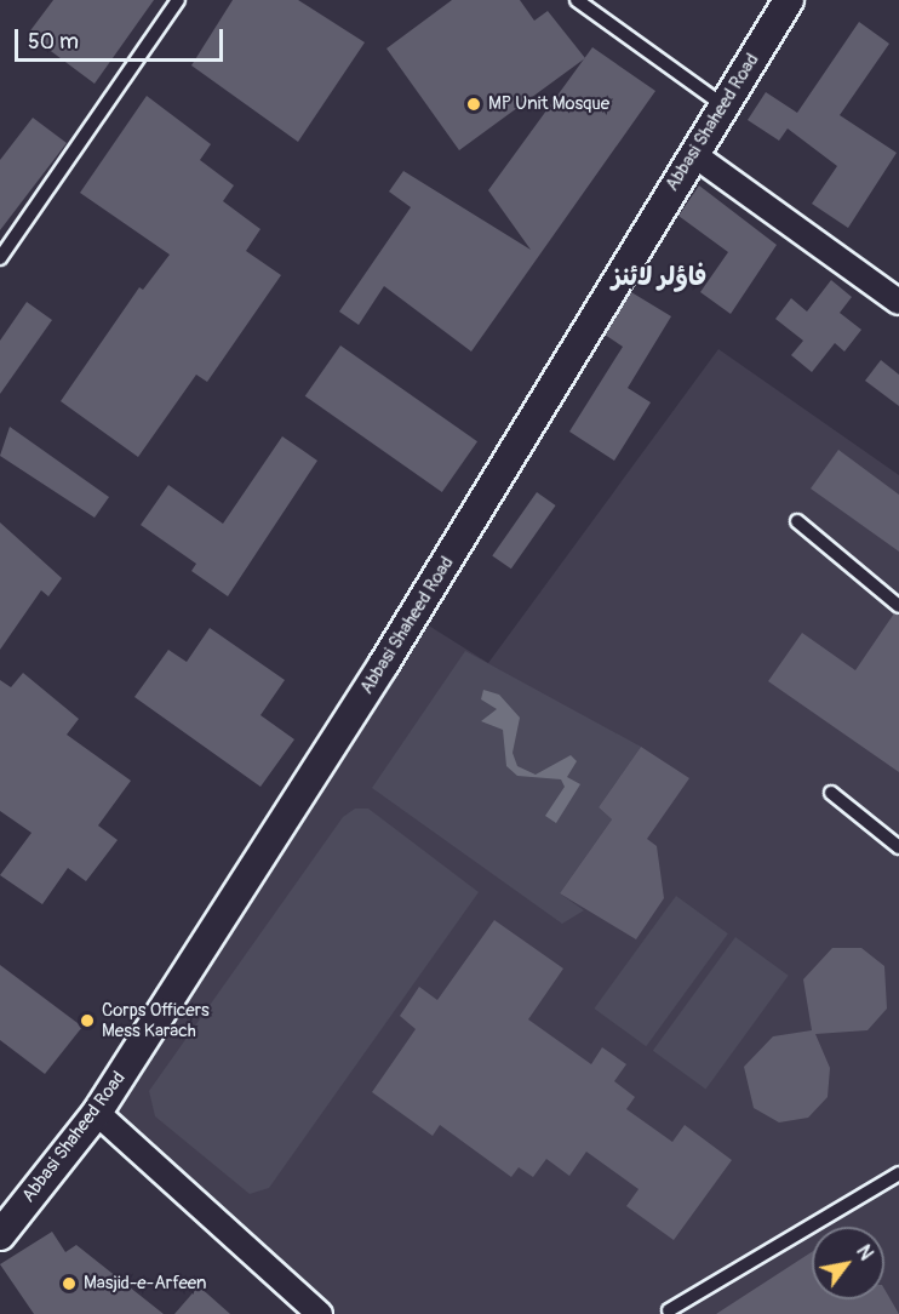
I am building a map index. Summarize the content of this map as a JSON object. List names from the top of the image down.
{
  "streets": {
    "street": ["Abbasi Shaheed Road"]
  },
  "districts": ["فاؤلر لائنز"],
  "places": ["MP Unit Mosque", "Corps Officers Mess Karach", "Masjid-e-Arfeen"],
  "scale_bar": "50 m",
  "north": "top right"
}
